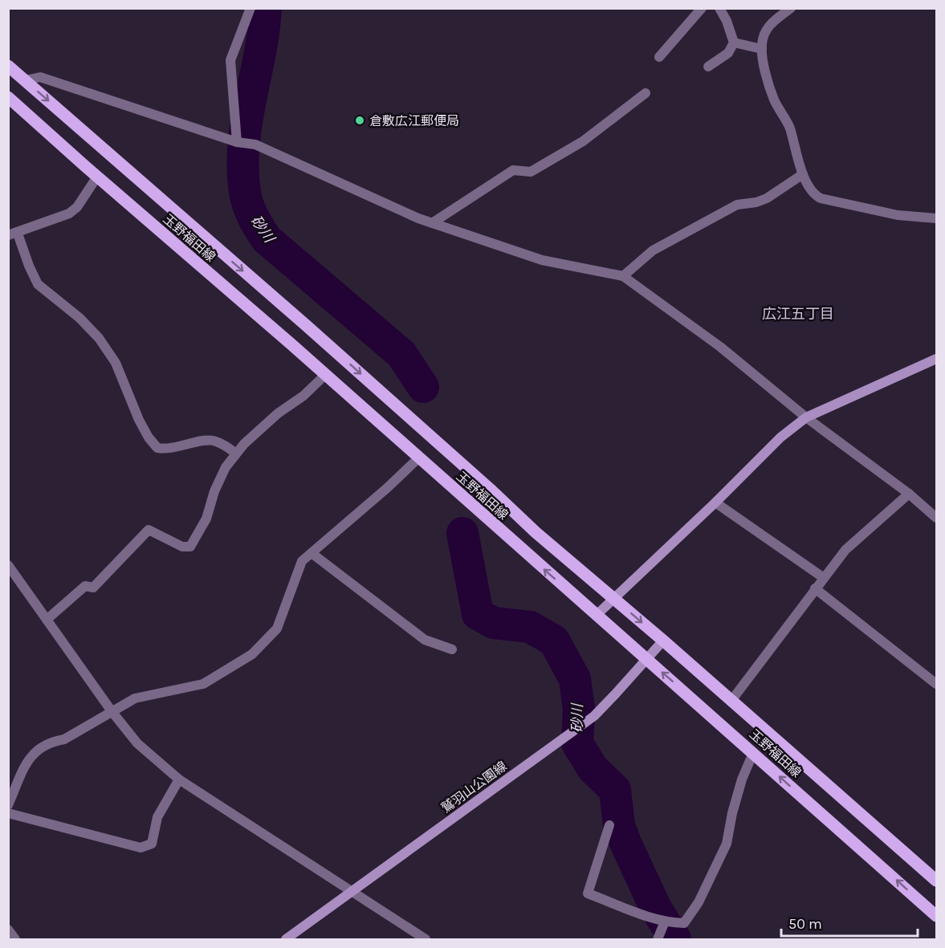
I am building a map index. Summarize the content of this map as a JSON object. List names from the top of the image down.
{
  "streets": {
    "main road": ["玉野福田線", "鷲羽山公園線"]
  },
  "crossings": [
    ["玉野福田線", "鷲羽山公園線"]
  ],
  "districts": ["広江五丁目"],
  "water": ["砂川"],
  "places": ["倉敷広江郵便局"],
  "scale_bar": "50 m"
}
